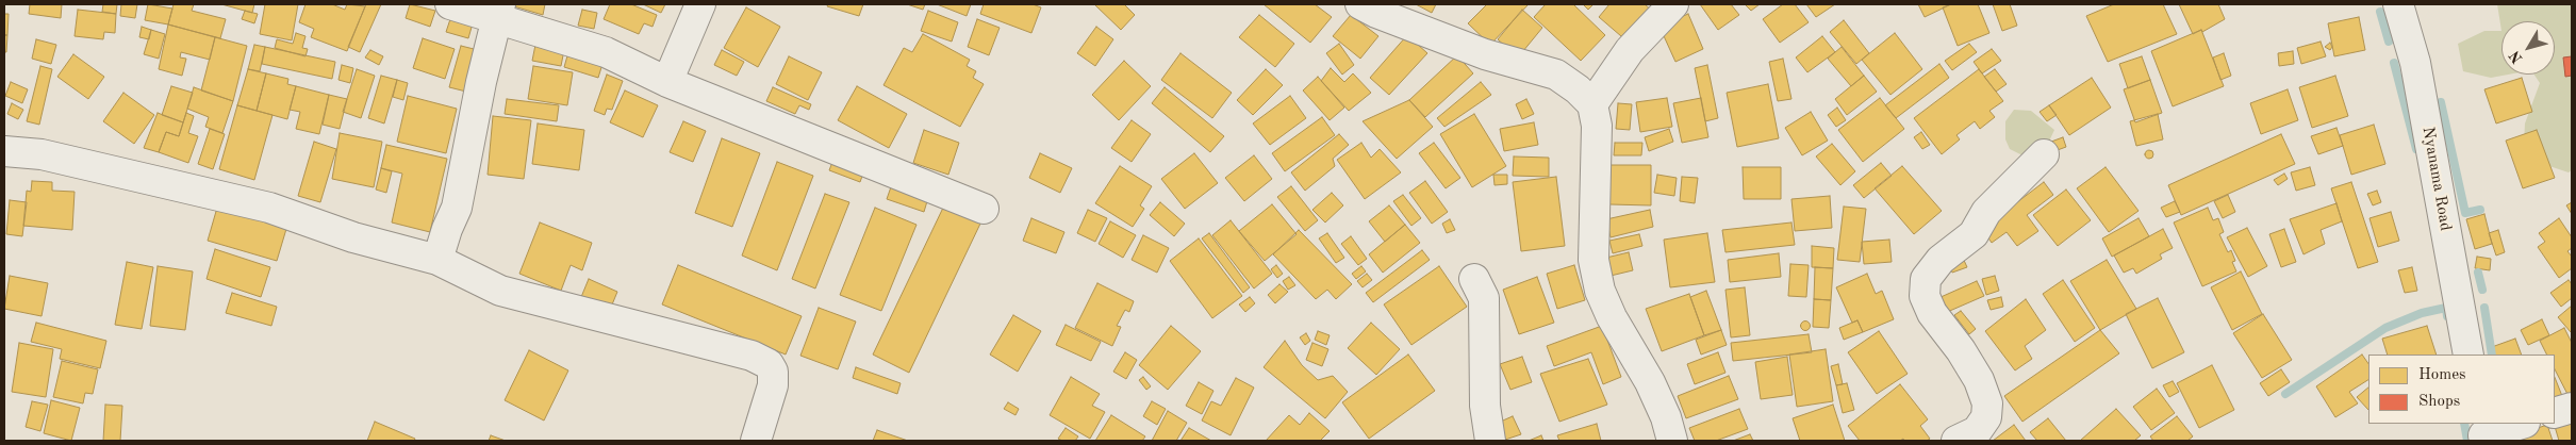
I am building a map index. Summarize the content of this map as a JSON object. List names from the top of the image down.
{
  "streets": {
    "street": ["Nyanama Road"]
  },
  "legend": ["Homes", "Shops"],
  "north": "bottom left"
}
